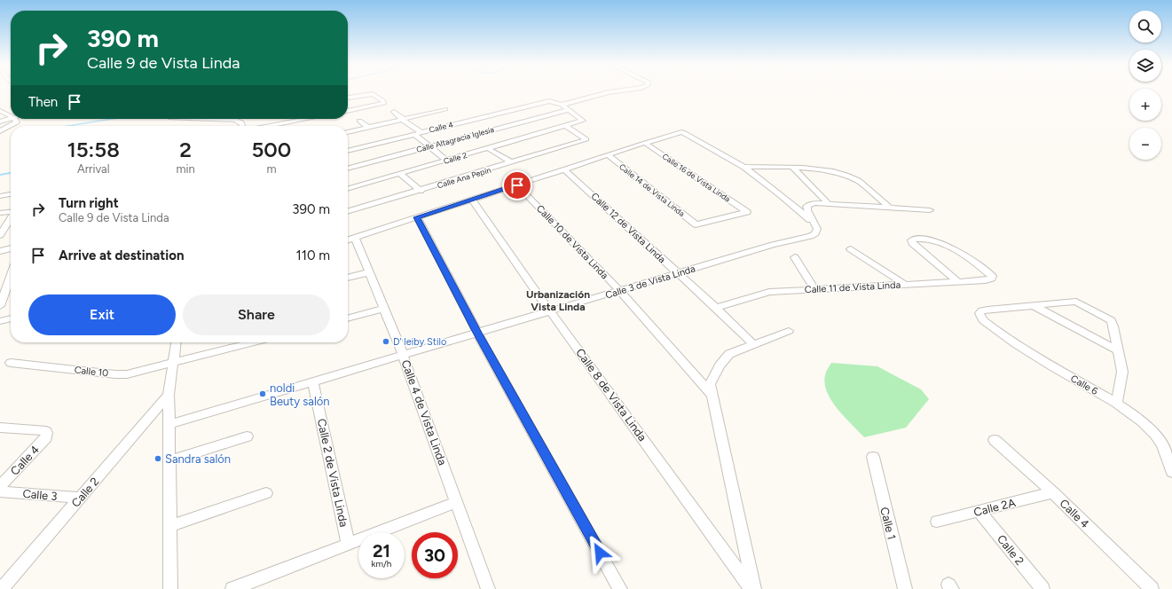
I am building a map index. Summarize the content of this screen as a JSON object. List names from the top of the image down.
{
  "streets": {
    "street": [
      "Calle 4",
      "Calle Altagracia Iglesia",
      "Calle 2",
      "Calle Ana Pepín",
      "Calle 16 de Vista Linda",
      "Calle 14 de Vista Linda",
      "Calle 12 de Vista Linda",
      "Calle 10 de Vista Linda",
      "Calle 3 de Vista Linda",
      "Calle 11 de Vista Linda",
      "Calle 10",
      "Calle 6",
      "Calle 8 de Vista Linda",
      "Calle 4 de Vista Linda",
      "Calle 2 de Vista Linda",
      "Calle 3",
      "Calle 2A",
      "Calle 1"
    ]
  },
  "crossings": [
    ["Calle 4", "Calle 2A"],
    ["Calle Altagracia Iglesia", "Calle 2"],
    ["Calle 2", "Calle Ana Pepín"],
    ["Calle 2", "Calle 3"],
    ["Calle 2", "Calle 2A"],
    ["Calle 16 de Vista Linda", "Calle 14 de Vista Linda"],
    ["Calle 12 de Vista Linda", "Calle 3 de Vista Linda"],
    ["Calle 12 de Vista Linda", "Calle 11 de Vista Linda"],
    ["Calle 10 de Vista Linda", "Calle 3 de Vista Linda"],
    ["Calle 3 de Vista Linda", "Calle 8 de Vista Linda"],
    ["Calle 3 de Vista Linda", "Calle 4 de Vista Linda"],
    ["Calle 3 de Vista Linda", "Calle 2 de Vista Linda"]
  ],
  "districts": ["Urbanización Vista Linda"],
  "places": ["D’ leiby Stilo", "noldi Beuty salón", "Sandra salón"],
  "page": {
    "map_buttons": ["+", "−"],
    "turn": ["390 m", "Calle 9 de Vista Linda"],
    "then": "Then",
    "eta": [
      "15:58",
      "Arrival",
      "2",
      "min",
      "500",
      "m"
    ],
    "list": [
      {
        "name": "Turn right",
        "note": "Calle 9 de Vista Linda",
        "value": "390 m"
      },
      {
        "name": "Arrive at destination",
        "value": "110 m"
      }
    ],
    "buttons": ["Exit", "Share"],
    "speed": "21 km/h",
    "limit": "30"
  }
}
